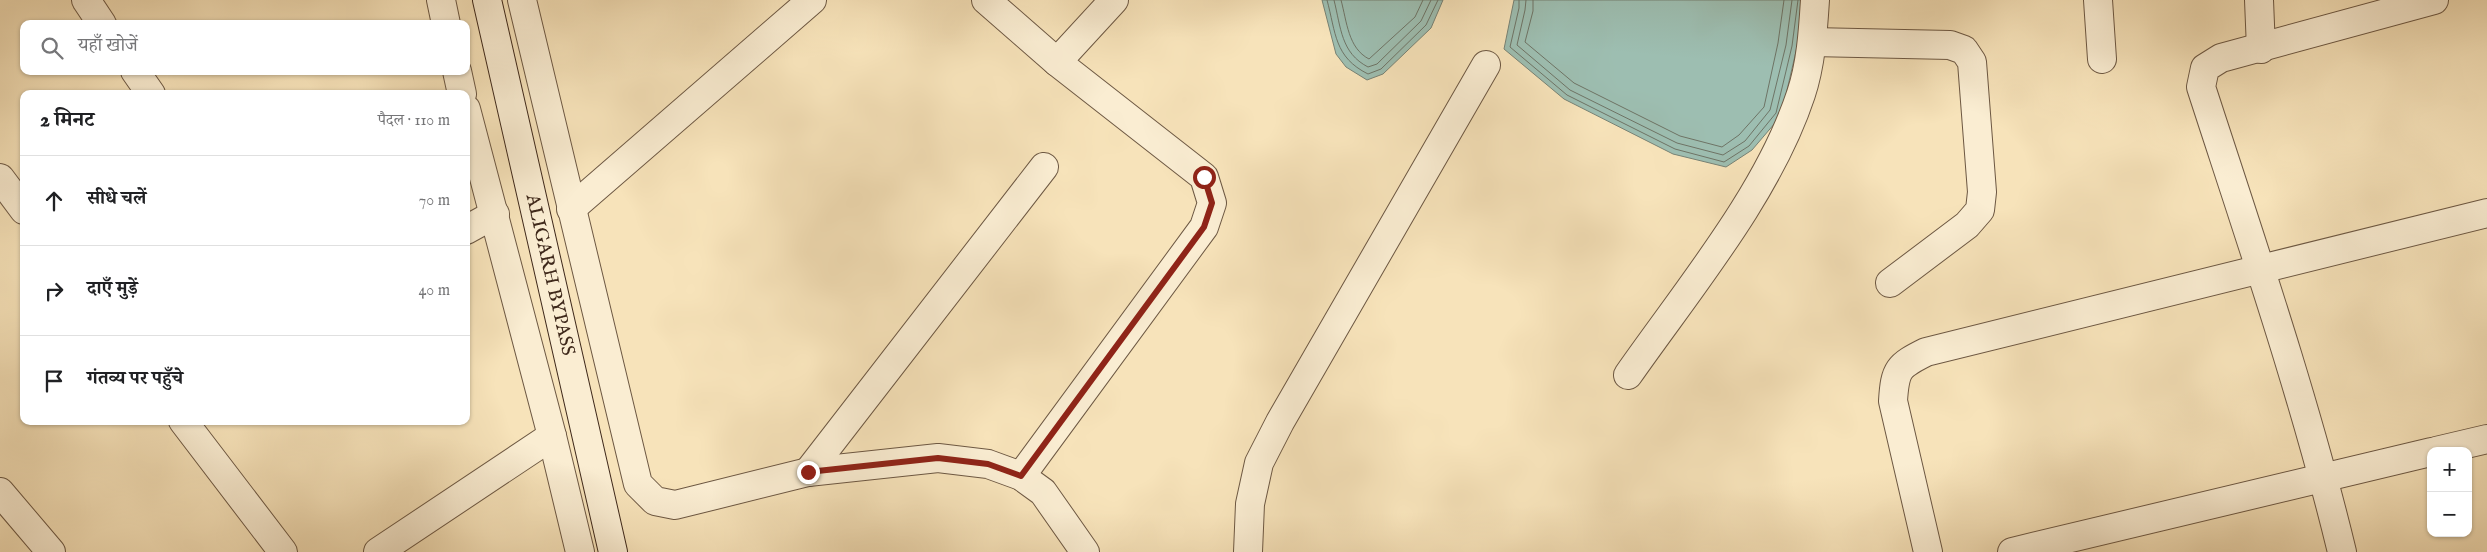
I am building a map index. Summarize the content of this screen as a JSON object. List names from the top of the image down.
{
  "streets": {
    "street": ["ALIGARH BYPASS"]
  },
  "page": {
    "search": "यहाँ खोजें",
    "heading": ["2 मिनट", "पैदल · 110 m"],
    "list": [
      ["सीधे चलें", "70 m"],
      ["दाएँ मुड़ें", "40 m"],
      "गंतव्य पर पहुँचे"
    ],
    "map_buttons": ["+", "−"]
  }
}
